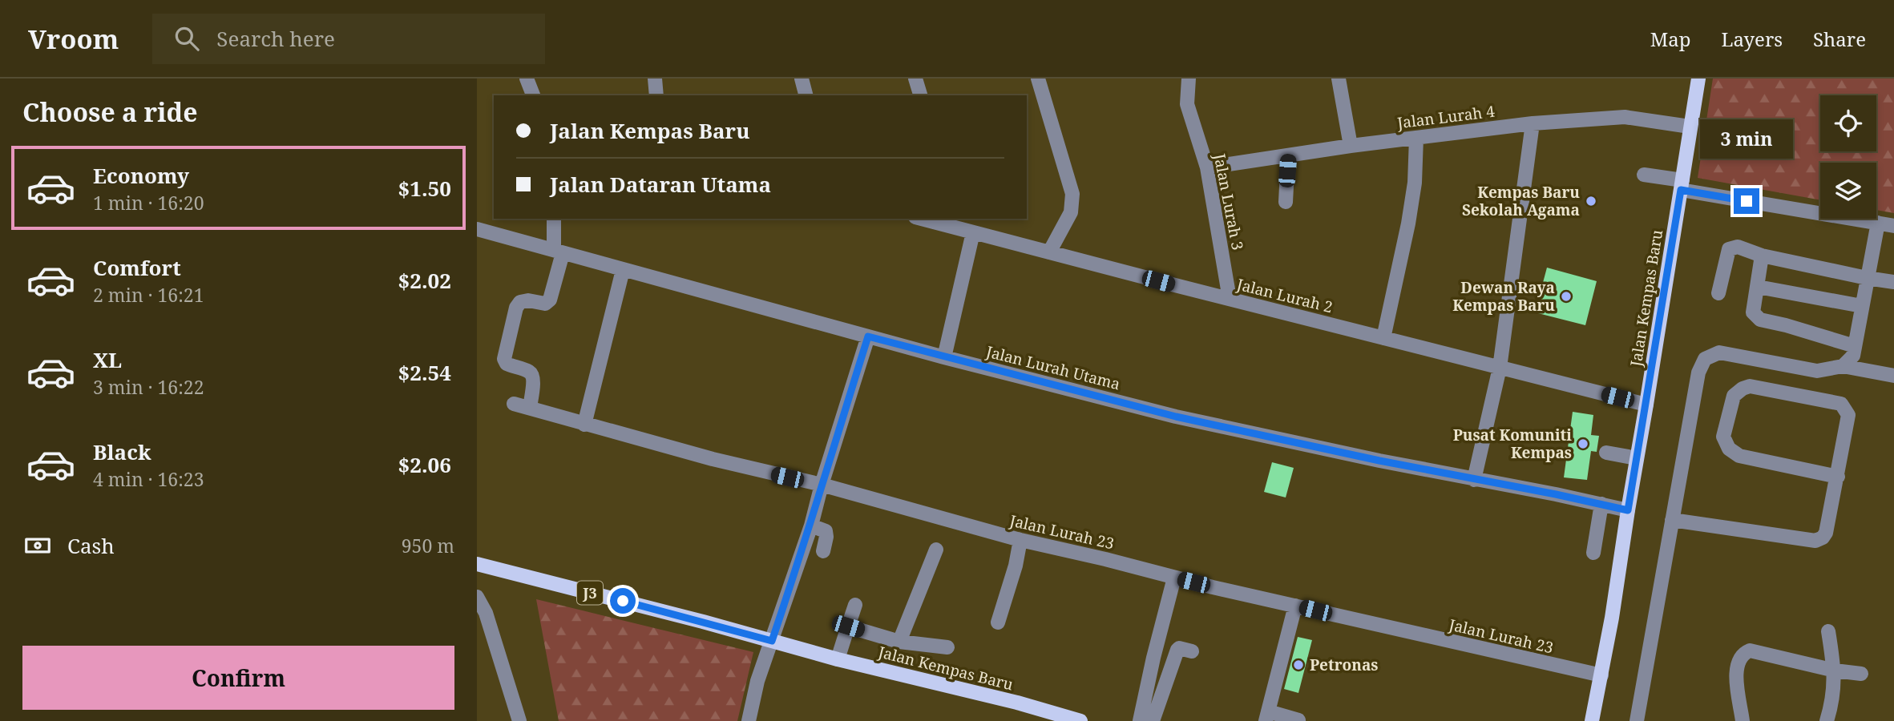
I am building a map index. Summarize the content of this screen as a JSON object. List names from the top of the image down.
{
  "streets": {
    "main road": ["Jalan Kempas Baru", "J3"],
    "street": [
      "Jalan Lurah 4",
      "Jalan Lurah 3",
      "Jalan Lurah 2",
      "Jalan Lurah Utama",
      "Jalan Lurah 23"
    ]
  },
  "crossings": [
    ["Jalan Lurah 4", "Jalan Lurah 3"],
    ["Jalan Lurah 4", "Jalan Kempas Baru"],
    ["Jalan Lurah 3", "Jalan Lurah 2"],
    ["Jalan Lurah 2", "Jalan Kempas Baru"],
    ["Jalan Kempas Baru", "Jalan Lurah Utama"],
    ["Jalan Kempas Baru", "Jalan Lurah 23"]
  ],
  "places": [
    "Kempas Baru Sekolah Agama",
    "Dewan Raya Kempas Baru",
    "Pusat Komuniti Kempas",
    "Petronas"
  ],
  "page": {
    "header": "Vroom",
    "search": "Search here",
    "nav": ["Map", "Layers", "Share"],
    "heading": "Choose a ride",
    "banner": ["Jalan Kempas Baru", "Jalan Dataran Utama"],
    "bubble": "3 min",
    "list": [
      {
        "name": "Economy",
        "note": "1 min · 16:20",
        "value": "$1.50"
      },
      {
        "name": "Comfort",
        "note": "2 min · 16:21",
        "value": "$2.02"
      },
      {
        "name": "XL",
        "note": "3 min · 16:22",
        "value": "$2.54"
      },
      {
        "name": "Black",
        "note": "4 min · 16:23",
        "value": "$2.06"
      }
    ],
    "pay": ["Cash", "950 m"],
    "buttons": "Confirm"
  }
}
